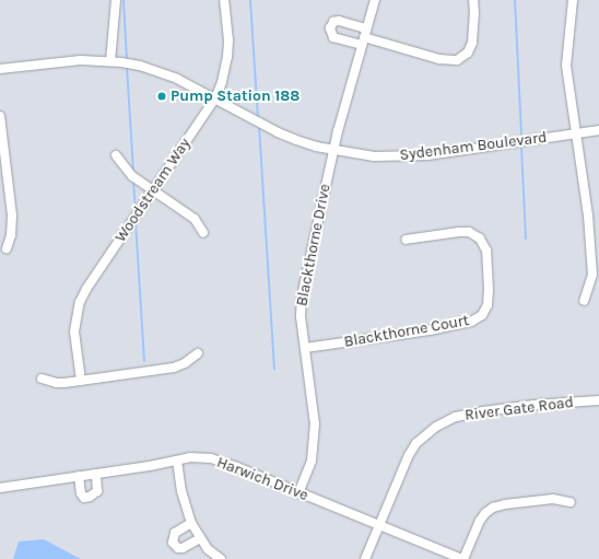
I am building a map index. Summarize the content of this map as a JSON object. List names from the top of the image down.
{
  "streets": {
    "street": [
      "Sydenham Boulevard",
      "Woodstream Way",
      "Blackthorne Drive",
      "Blackthorne Court",
      "River Gate Road",
      "Harwich Drive"
    ]
  },
  "crossings": [
    ["Sydenham Boulevard", "Woodstream Way"],
    ["Sydenham Boulevard", "Blackthorne Drive"],
    ["Blackthorne Drive", "Blackthorne Court"],
    ["Blackthorne Drive", "Harwich Drive"],
    ["River Gate Road", "Harwich Drive"]
  ],
  "places": ["Pump Station 188"]
}
